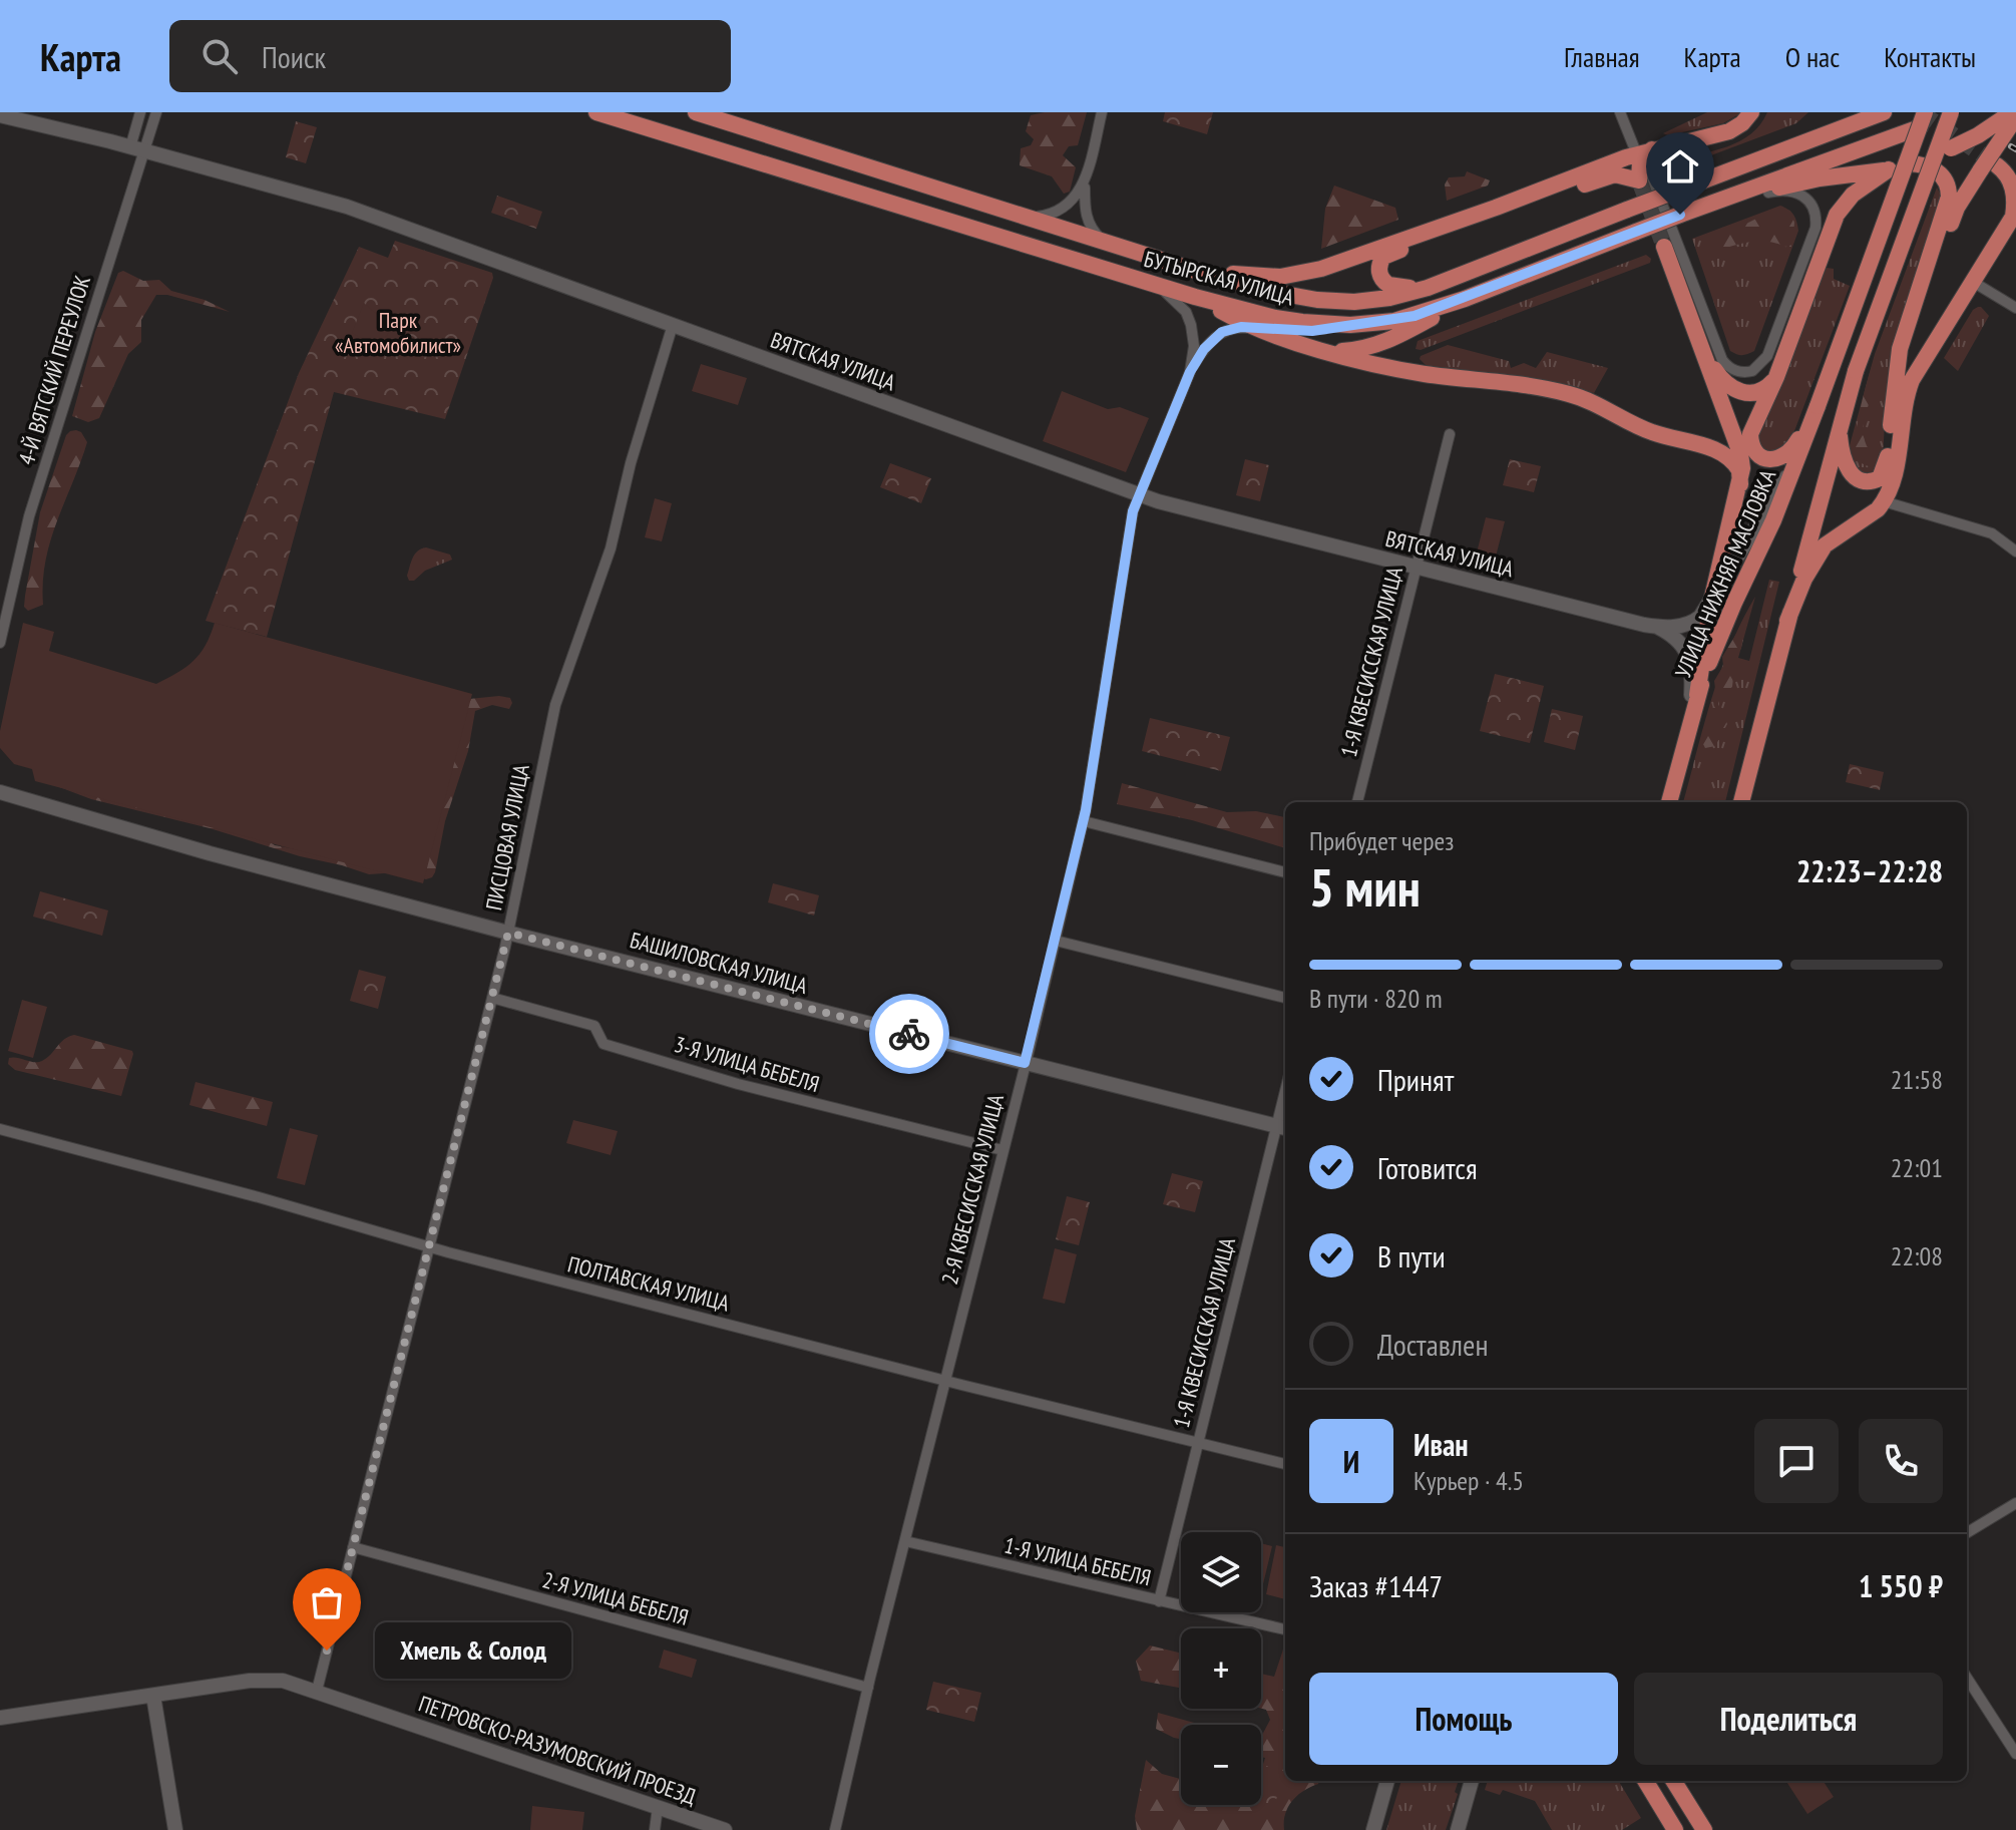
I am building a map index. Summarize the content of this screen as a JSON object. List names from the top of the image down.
{
  "streets": {
    "main road": ["БУТЫРСКАЯ УЛИЦА", "УЛИЦА НИЖНЯЯ МАСЛОВКА"],
    "street": [
      "ВЯТСКАЯ УЛИЦА",
      "4-Й ВЯТСКИЙ ПЕРЕУЛОК",
      "1-Я КВЕСИССКАЯ УЛИЦА",
      "ПИСЦОВАЯ УЛИЦА",
      "БАШИЛОВСКАЯ УЛИЦА",
      "3-Я УЛИЦА БЕБЕЛЯ",
      "2-Я КВЕСИССКАЯ УЛИЦА",
      "ПОЛТАВСКАЯ УЛИЦА",
      "1-Я УЛИЦА БЕБЕЛЯ",
      "2-Я УЛИЦА БЕБЕЛЯ",
      "ПЕТРОВСКО-РАЗУМОВСКИЙ ПРОЕЗД"
    ]
  },
  "crossings": [
    ["БУТЫРСКАЯ УЛИЦА", "2-Я КВЕСИССКАЯ УЛИЦА"],
    ["ВЯТСКАЯ УЛИЦА", "4-Й ВЯТСКИЙ ПЕРЕУЛОК"],
    ["ВЯТСКАЯ УЛИЦА", "УЛИЦА НИЖНЯЯ МАСЛОВКА"],
    ["ВЯТСКАЯ УЛИЦА", "1-Я КВЕСИССКАЯ УЛИЦА"],
    ["ВЯТСКАЯ УЛИЦА", "ПИСЦОВАЯ УЛИЦА"],
    ["ВЯТСКАЯ УЛИЦА", "2-Я КВЕСИССКАЯ УЛИЦА"],
    ["1-Я КВЕСИССКАЯ УЛИЦА", "БАШИЛОВСКАЯ УЛИЦА"],
    ["1-Я КВЕСИССКАЯ УЛИЦА", "ПОЛТАВСКАЯ УЛИЦА"],
    ["1-Я КВЕСИССКАЯ УЛИЦА", "1-Я УЛИЦА БЕБЕЛЯ"],
    ["ПИСЦОВАЯ УЛИЦА", "БАШИЛОВСКАЯ УЛИЦА"],
    ["ПИСЦОВАЯ УЛИЦА", "3-Я УЛИЦА БЕБЕЛЯ"],
    ["ПИСЦОВАЯ УЛИЦА", "ПОЛТАВСКАЯ УЛИЦА"],
    ["ПИСЦОВАЯ УЛИЦА", "2-Я УЛИЦА БЕБЕЛЯ"],
    ["ПИСЦОВАЯ УЛИЦА", "ПЕТРОВСКО-РАЗУМОВСКИЙ ПРОЕЗД"],
    ["БАШИЛОВСКАЯ УЛИЦА", "2-Я КВЕСИССКАЯ УЛИЦА"],
    ["3-Я УЛИЦА БЕБЕЛЯ", "2-Я КВЕСИССКАЯ УЛИЦА"],
    ["2-Я КВЕСИССКАЯ УЛИЦА", "ПОЛТАВСКАЯ УЛИЦА"],
    ["2-Я КВЕСИССКАЯ УЛИЦА", "1-Я УЛИЦА БЕБЕЛЯ"],
    ["2-Я КВЕСИССКАЯ УЛИЦА", "2-Я УЛИЦА БЕБЕЛЯ"]
  ],
  "parks": ["Парк «Автомобилист»"],
  "places": ["Хмель & Солод"],
  "page": {
    "header": "Карта",
    "search": "Поиск",
    "nav": [
      "Главная",
      "Карта",
      "О нас",
      "Контакты"
    ],
    "heading": ["5 мин", "Прибудет через", "22:23–22:28"],
    "panel": [
      "Иван",
      "Курьер · 4.5",
      "Заказ #1447",
      "1 550 ₽"
    ],
    "bar": "В пути · 820 m",
    "list": [
      ["Принят", "21:58"],
      ["Готовится", "22:01"],
      ["В пути", "22:08"],
      "Доставлен"
    ],
    "round": "И",
    "map_buttons": ["+", "−"],
    "bubble": "Хмель & Солод",
    "buttons": ["Помощь", "Поделиться"]
  }
}
